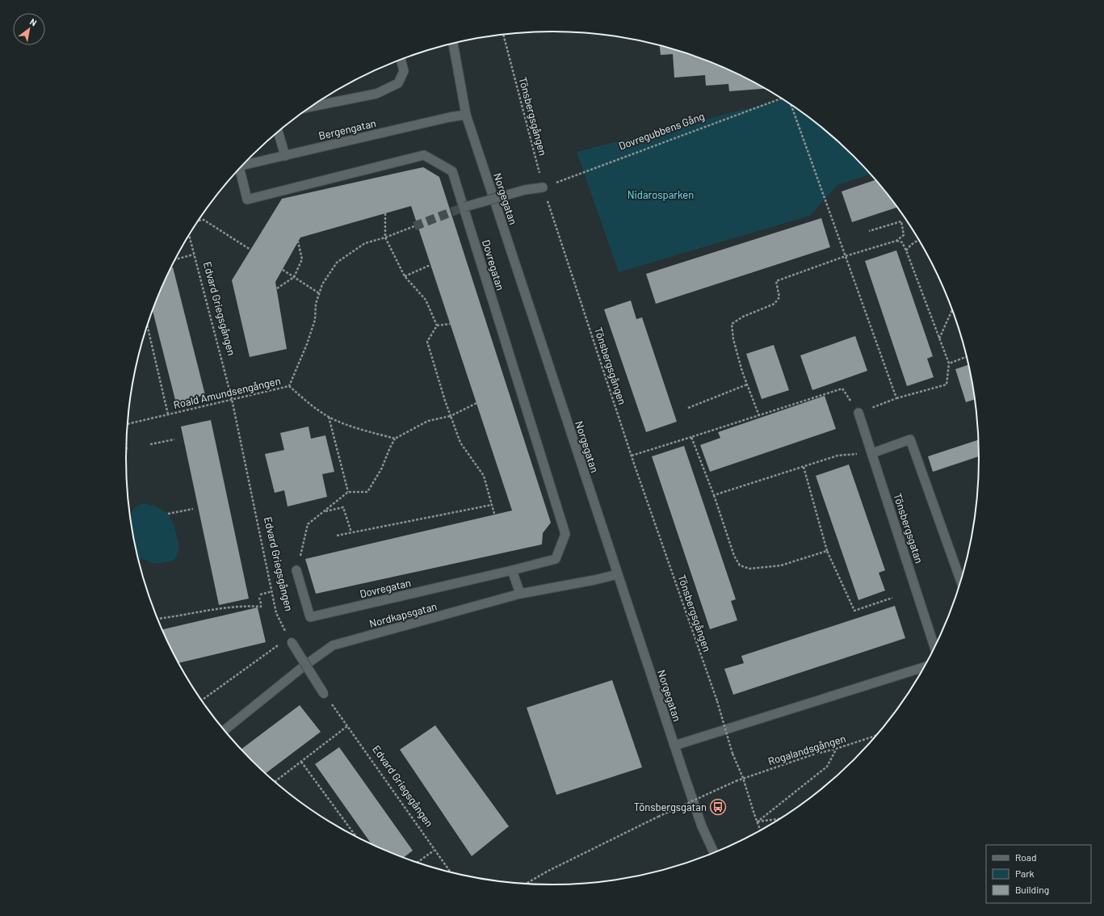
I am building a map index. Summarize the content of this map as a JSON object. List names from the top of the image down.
{
  "streets": {
    "street": [
      "Bergengatan",
      "Norgegatan",
      "Dovregatan",
      "Tönsbergsgatan",
      "Nordkapsgatan"
    ],
    "path": [
      "Tönsbergsgången",
      "Dovregubbens Gång",
      "Edvard Griegsgången",
      "Roald Amundsengången",
      "Rogalandsgången"
    ]
  },
  "crossings": [
    ["Tönsbergsgången", "Dovregubbens Gång"],
    ["Tönsbergsgången", "Rogalandsgången"],
    ["Bergengatan", "Norgegatan"],
    ["Norgegatan", "Nordkapsgatan"],
    ["Edvard Griegsgången", "Roald Amundsengången"]
  ],
  "parks": ["Nidarosparken"],
  "places": {
    "bus stop": ["Tönsbergsgatan"]
  },
  "legend": ["Road", "Park", "Building"],
  "north": "top right"
}
